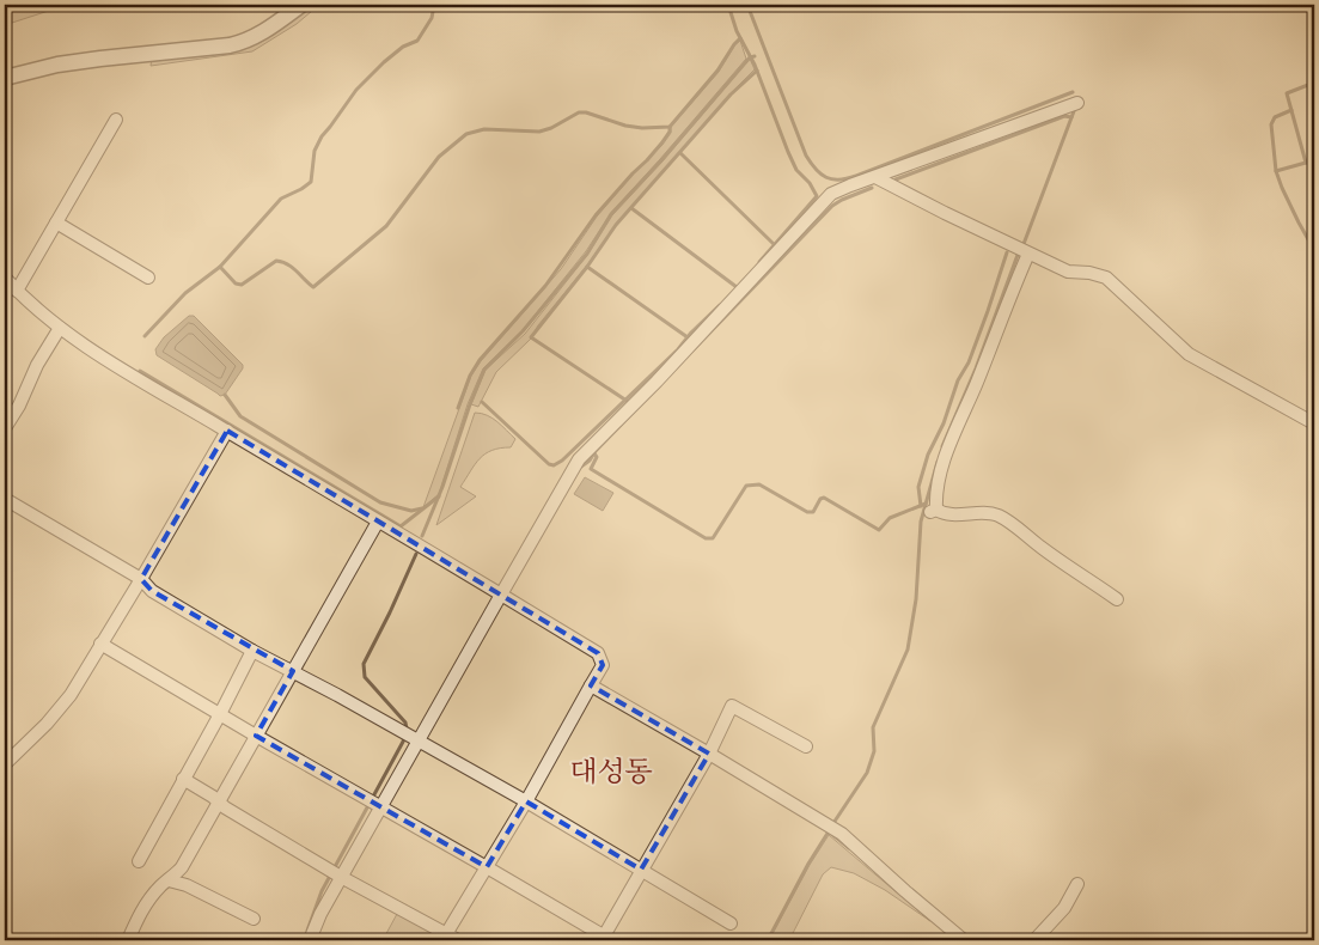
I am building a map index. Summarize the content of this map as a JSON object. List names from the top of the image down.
{
  "districts": ["대성동"]
}
